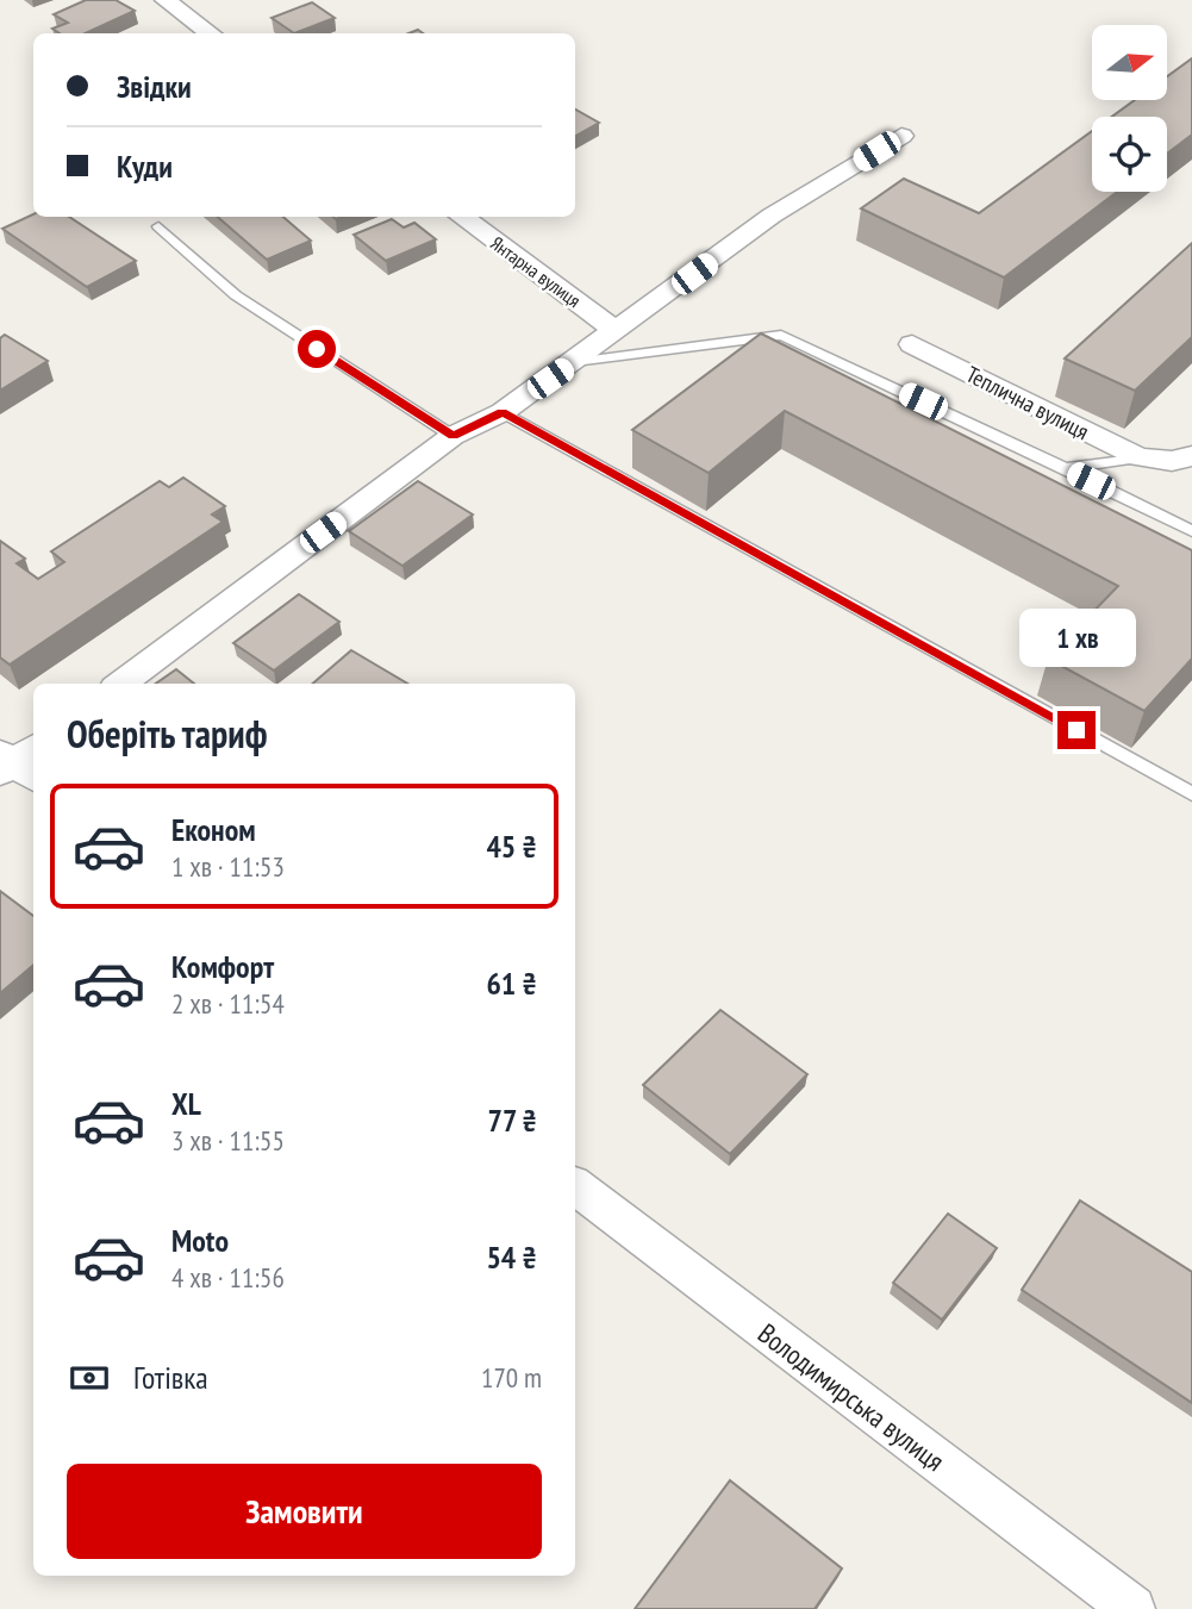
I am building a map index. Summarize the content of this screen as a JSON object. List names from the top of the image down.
{
  "streets": {
    "street": ["Янтарна вулиця", "Теплична вулиця", "Володимирська вулиця"]
  },
  "north": "right",
  "page": {
    "banner": ["Звідки", "Куди"],
    "bubble": "1 хв",
    "heading": "Оберіть тариф",
    "list": [
      {
        "name": "Економ",
        "note": "1 хв · 11:53",
        "value": "45 ₴"
      },
      {
        "name": "Комфорт",
        "note": "2 хв · 11:54",
        "value": "61 ₴"
      },
      {
        "name": "XL",
        "note": "3 хв · 11:55",
        "value": "77 ₴"
      },
      {
        "name": "Moto",
        "note": "4 хв · 11:56",
        "value": "54 ₴"
      }
    ],
    "pay": ["Готівка", "170 m"],
    "buttons": "Замовити"
  }
}
